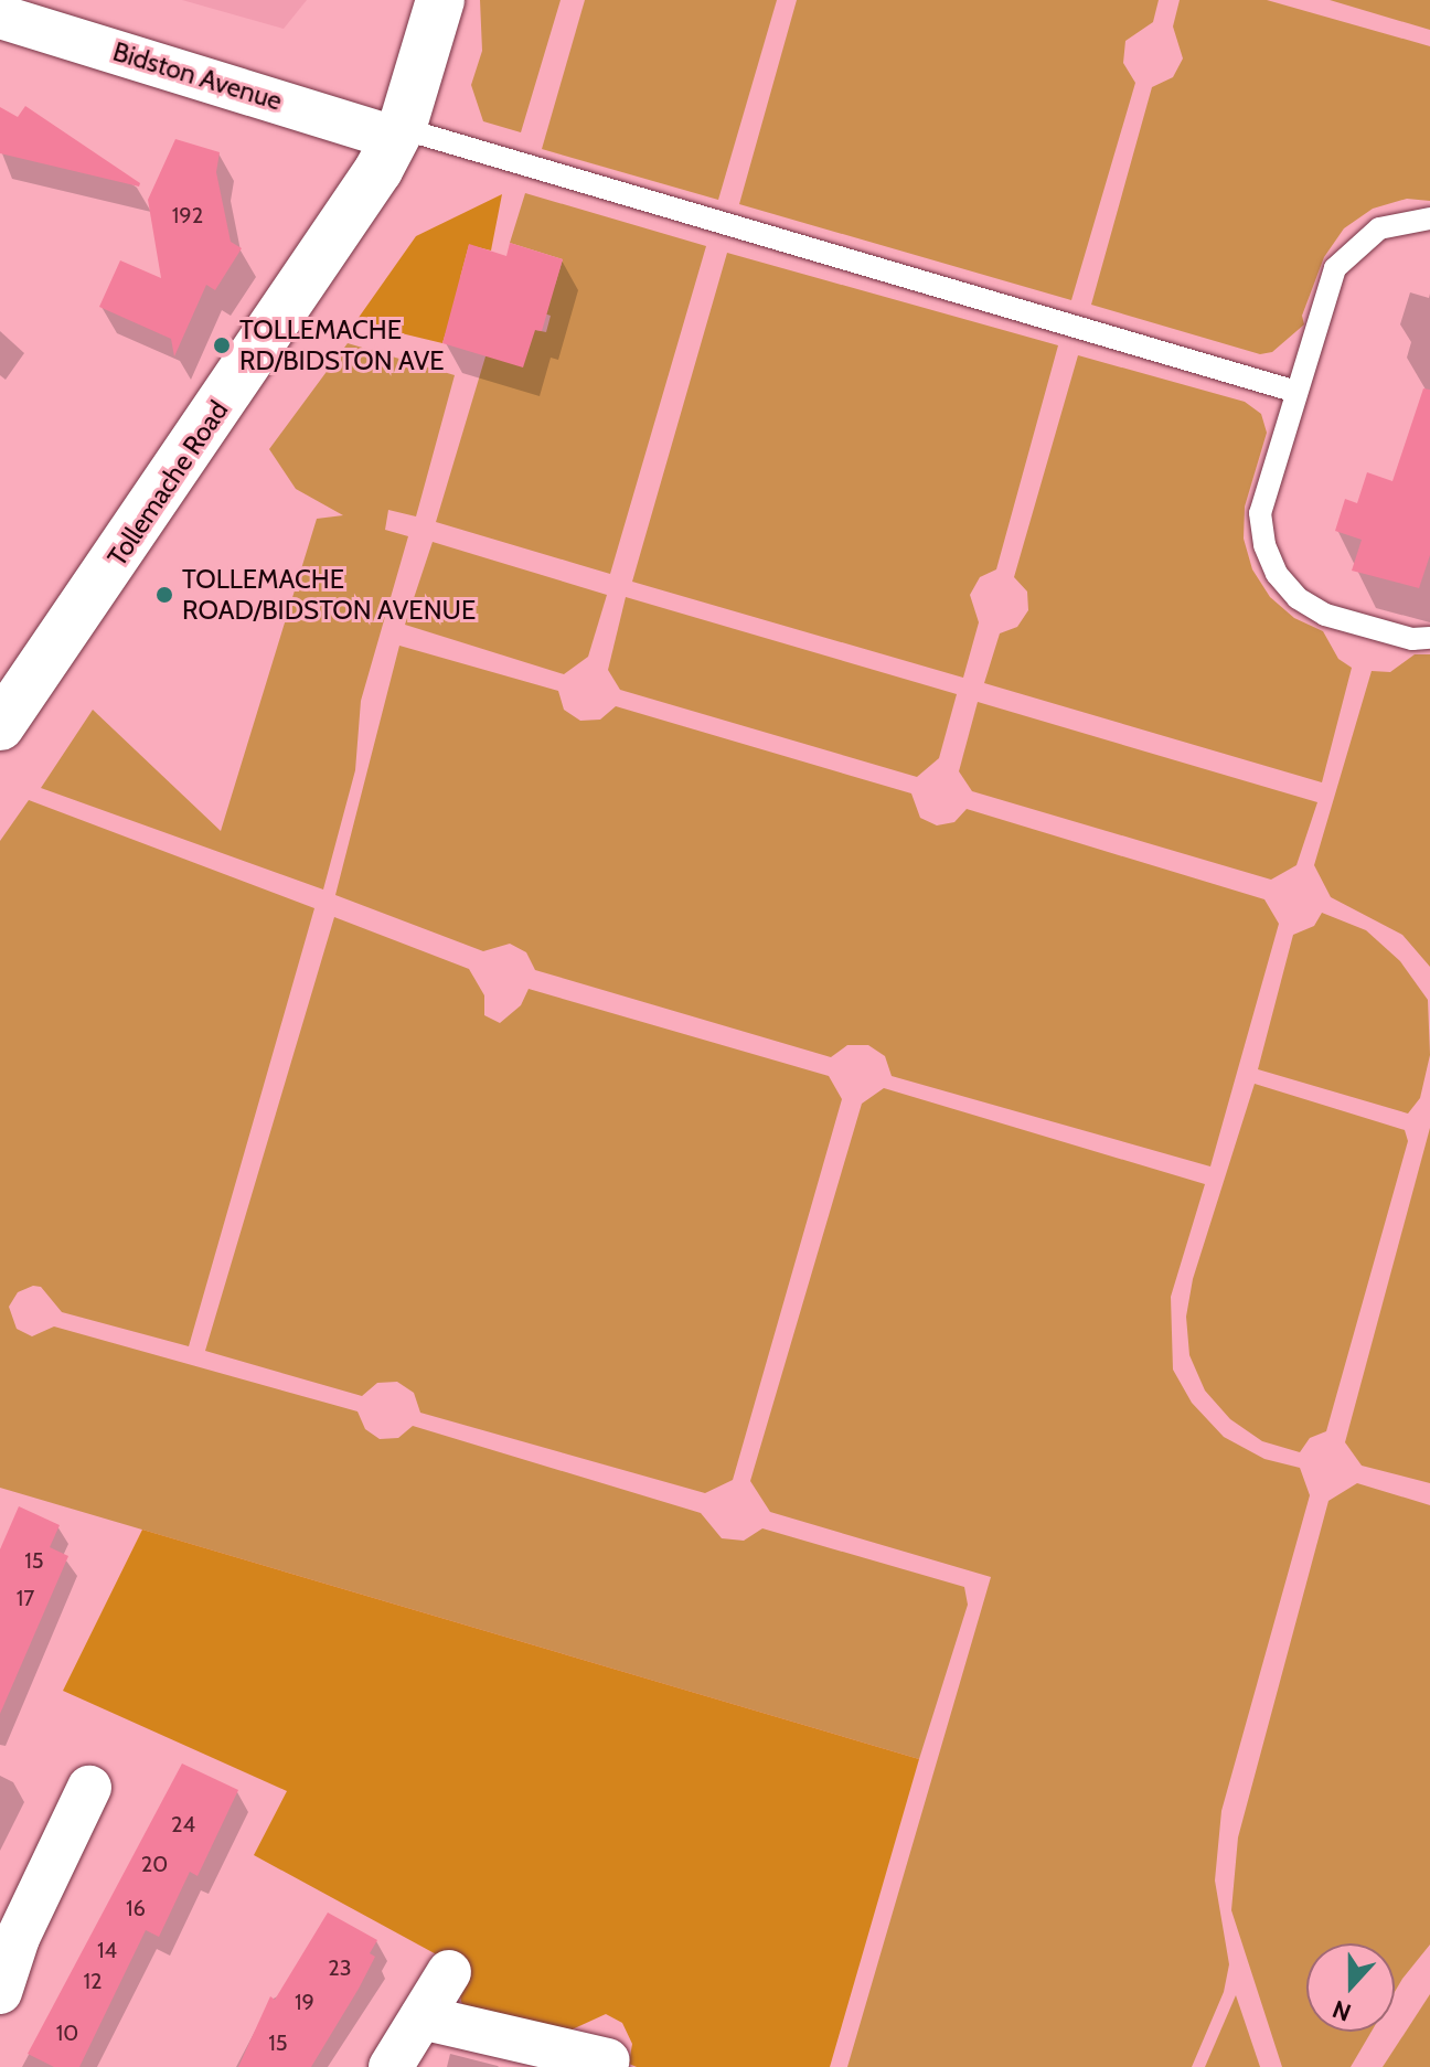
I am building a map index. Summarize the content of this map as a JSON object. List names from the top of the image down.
{
  "streets": {
    "street": ["Bidston Avenue", "Tollemache Road"]
  },
  "crossings": [
    ["Bidston Avenue", "Tollemache Road"]
  ],
  "places": ["TOLLEMACHE RD/BIDSTON AVE", "TOLLEMACHE ROAD/BIDSTON AVENUE"],
  "house_numbers": [
    "192",
    "15",
    "17",
    "24",
    "20",
    "16",
    "14",
    "23",
    "12",
    "19",
    "10",
    "15"
  ],
  "north": "bottom"
}
